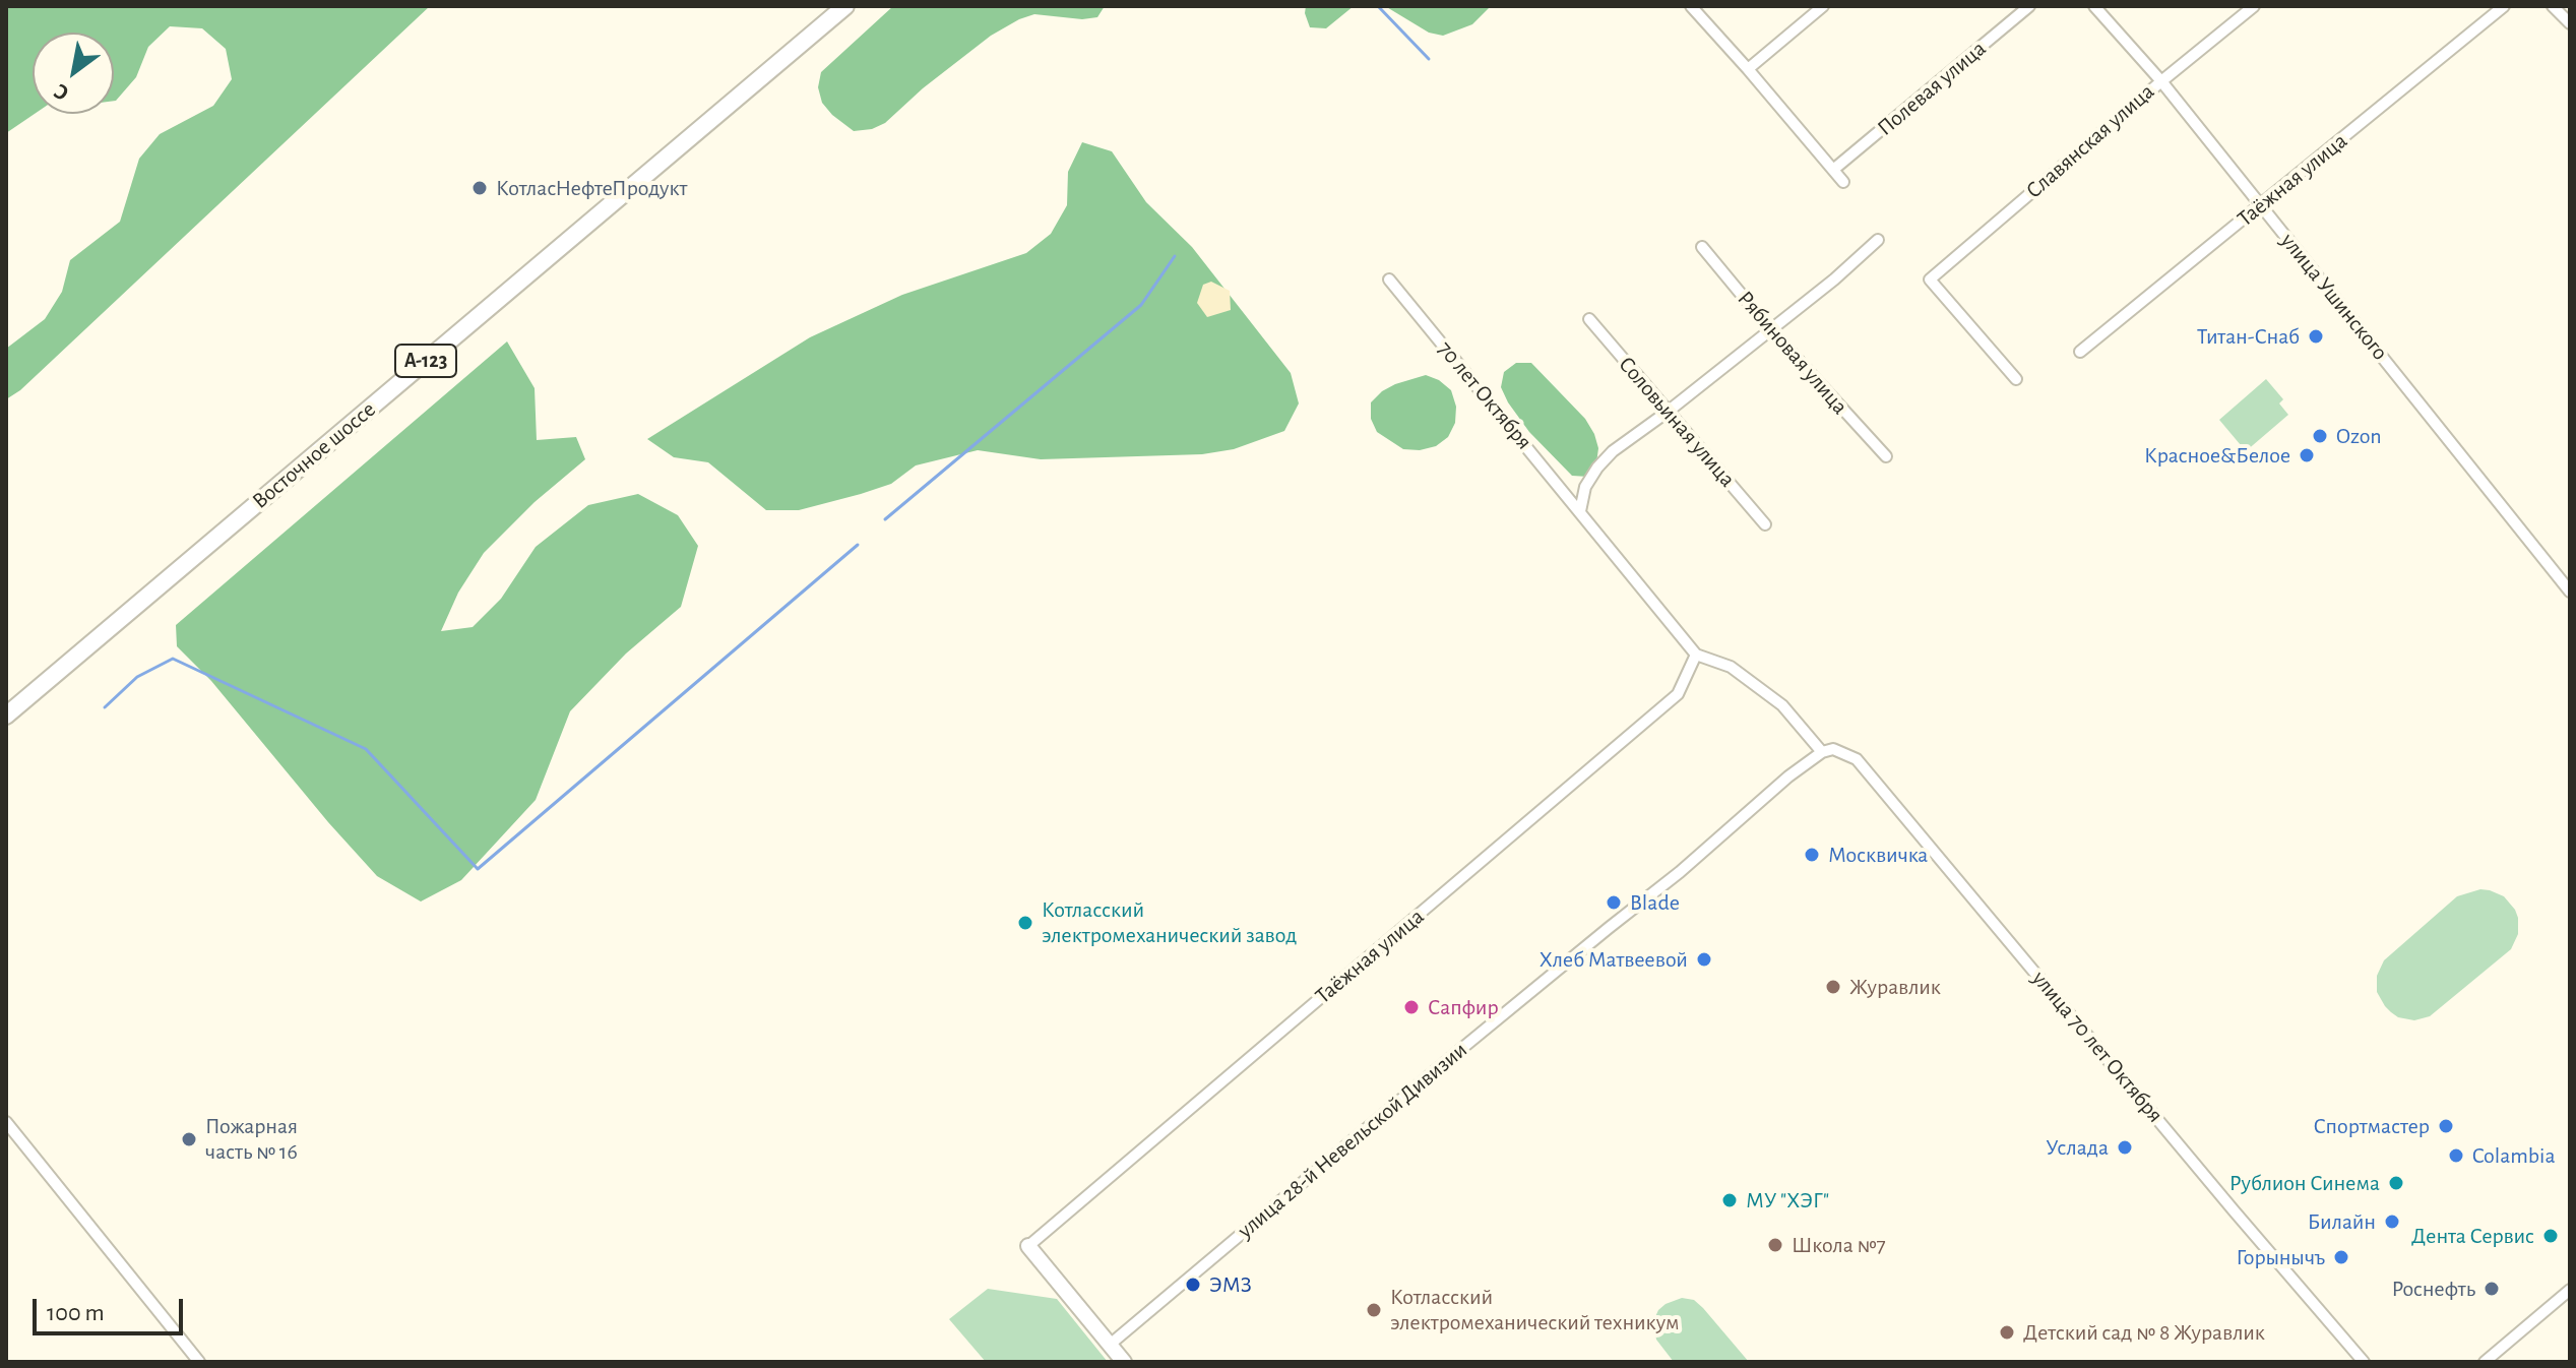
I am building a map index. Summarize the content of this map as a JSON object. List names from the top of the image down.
{
  "streets": {
    "main road": ["А-123", "Восточное шоссе"],
    "street": [
      "Полевая улица",
      "Славянская улица",
      "Таёжная улица",
      "улица Ушинского",
      "Рябиновая улица",
      "70 лет Октября",
      "Соловьиная улица",
      "улица 70 лет Октября",
      "улица 28-й Невельской Дивизии"
    ]
  },
  "crossings": [
    ["Славянская улица", "улица Ушинского"],
    ["Таёжная улица", "улица Ушинского"],
    ["Таёжная улица", "70 лет Октября"],
    ["улица 70 лет Октября", "улица 28-й Невельской Дивизии"]
  ],
  "places": [
    "КотласНефтеПродукт",
    "Титан-Снаб",
    "Ozon",
    "Красное&Белое",
    "Москвичка",
    "Blade",
    "Котласский электромеханический завод",
    "Хлеб Матвеевой",
    "Журавлик",
    "Сапфир",
    "Спортмастер",
    "Пожарная часть № 16",
    "Услада",
    "Colambia",
    "Рублион Синема",
    "МУ \"ХЭГ\"",
    "Билайн",
    "Дента Сервис",
    "Школа №7",
    "Горынычъ",
    "ЭМЗ",
    "Роснефть",
    "Котласский электромеханический техникум",
    "Детский сад № 8 Журавлик"
  ],
  "scale_bar": "100 m",
  "north": "bottom left"
}
